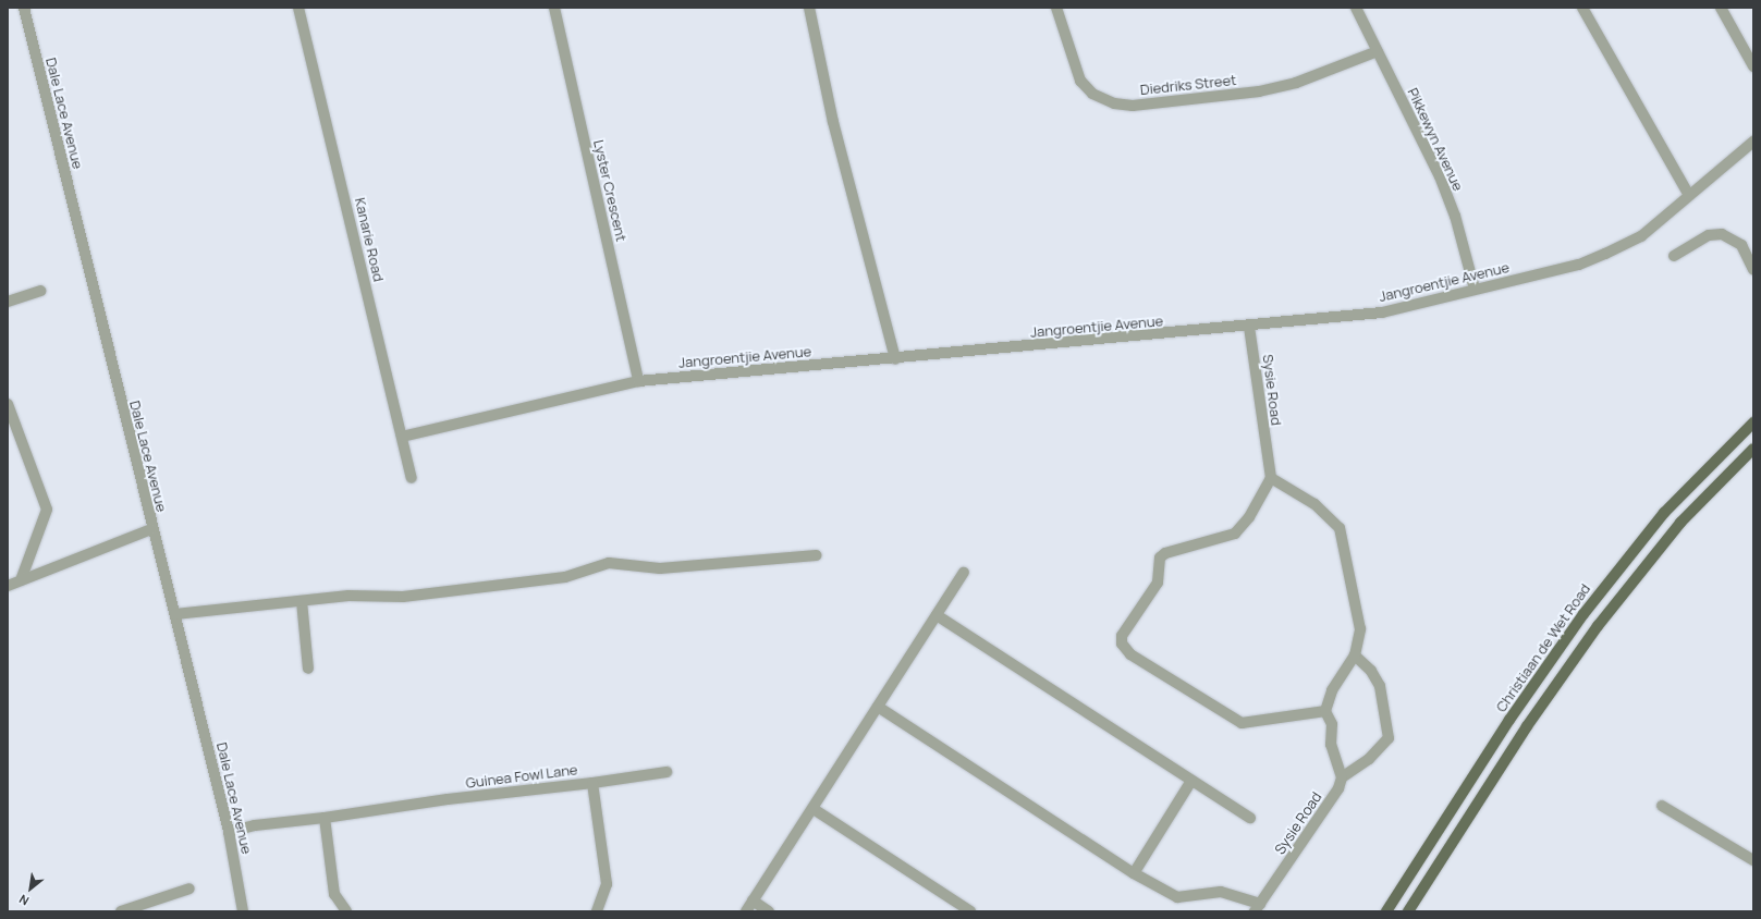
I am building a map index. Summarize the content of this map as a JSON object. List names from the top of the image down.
{
  "streets": {
    "main road": ["Christiaan de Wet Road"],
    "street": [
      "Diedriks Street",
      "Dale Lace Avenue",
      "Pikkewyn Avenue",
      "Lyster Crescent",
      "Kanarie Road",
      "Jangroentjie Avenue",
      "Sysie Road",
      "Guinea Fowl Lane"
    ]
  },
  "crossings": [
    ["Diedriks Street", "Pikkewyn Avenue"],
    ["Dale Lace Avenue", "Guinea Fowl Lane"],
    ["Pikkewyn Avenue", "Jangroentjie Avenue"],
    ["Lyster Crescent", "Jangroentjie Avenue"],
    ["Kanarie Road", "Jangroentjie Avenue"],
    ["Jangroentjie Avenue", "Sysie Road"]
  ],
  "north": "bottom left"
}
